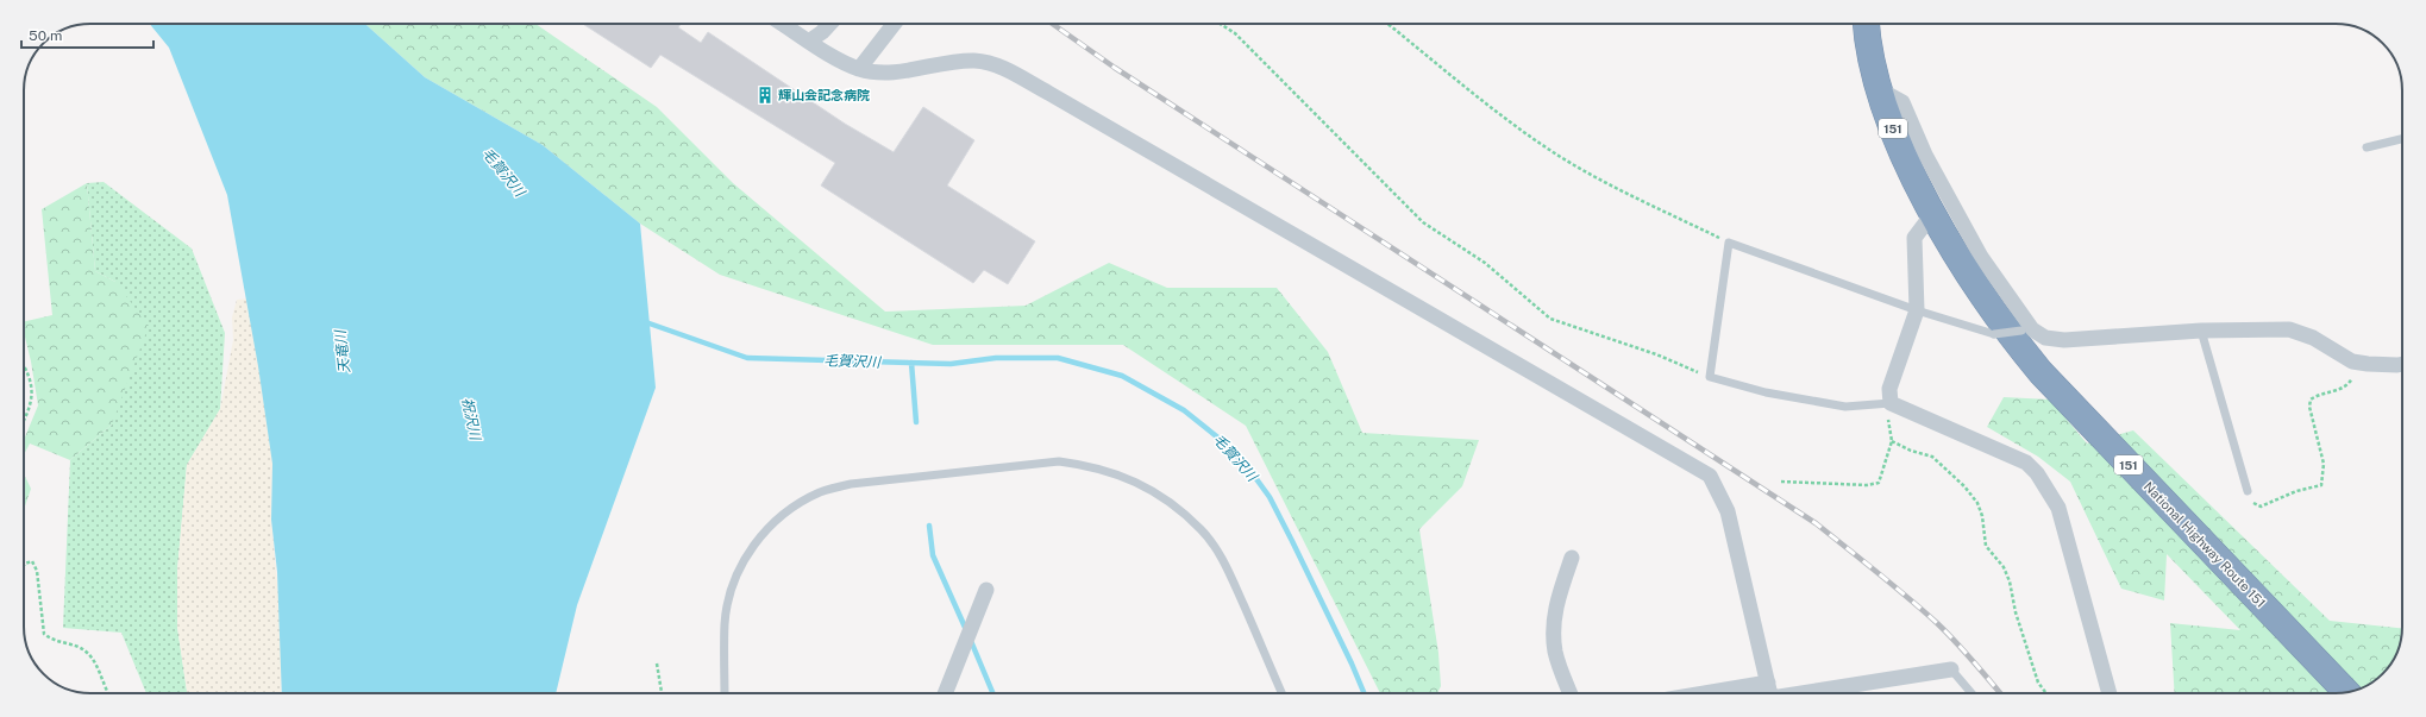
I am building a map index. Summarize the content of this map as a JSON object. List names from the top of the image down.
{
  "streets": {
    "highway": ["151", "National Highway Route 151"]
  },
  "water": ["毛賀沢川", "天竜川", "祝沢川"],
  "places": {
    "building": ["輝山会記念病院"]
  },
  "scale_bar": "50 m"
}
